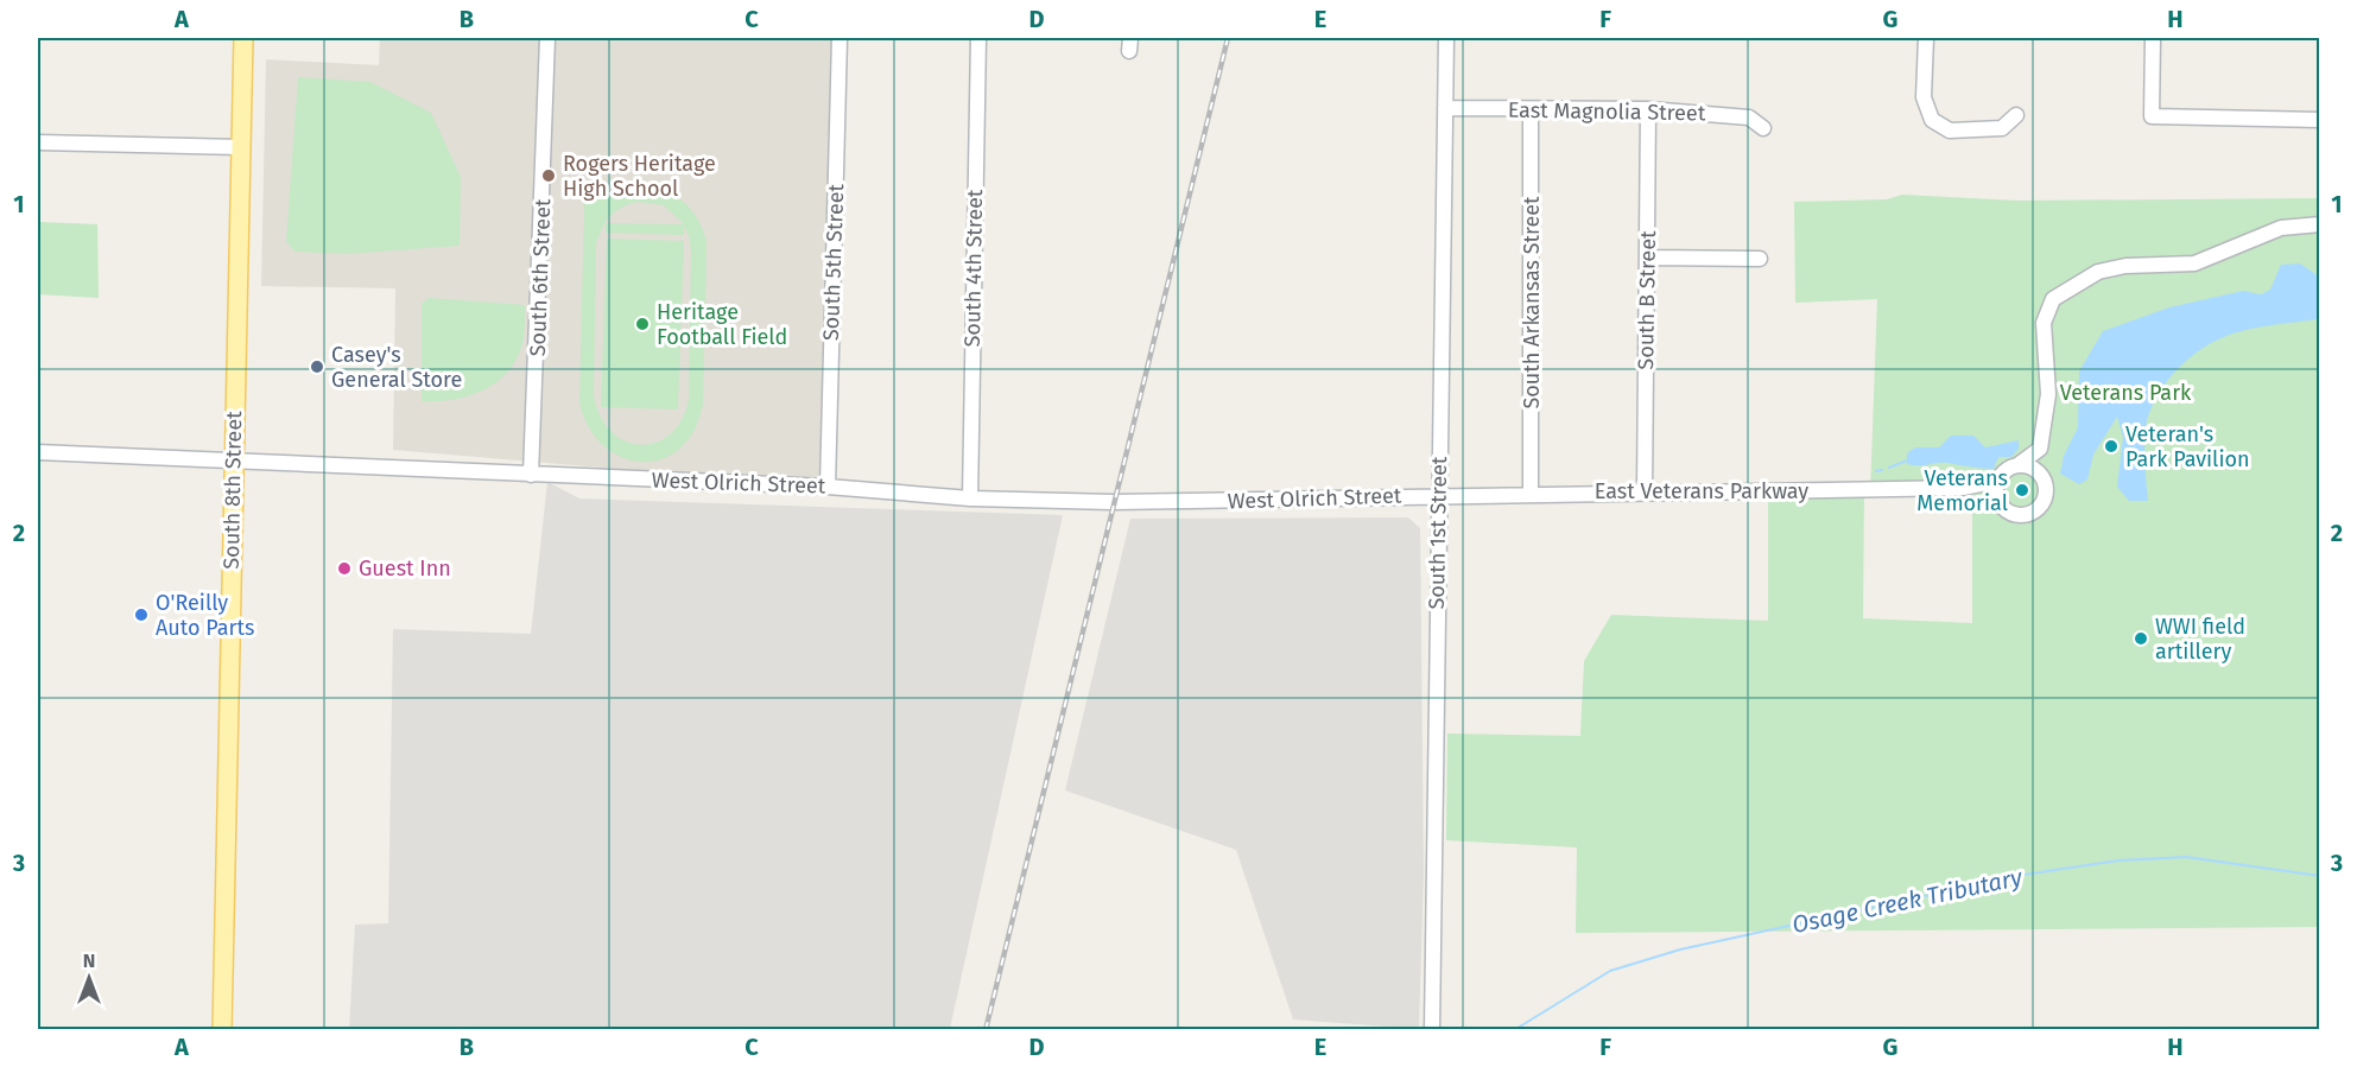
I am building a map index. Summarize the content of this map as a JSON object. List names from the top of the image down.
{
  "streets": {
    "main road": ["South 8th Street"],
    "street": [
      "East Magnolia Street",
      "South 5th Street",
      "South 4th Street",
      "South 6th Street",
      "South B Street",
      "South Arkansas Street",
      "West Olrich Street",
      "East Veterans Parkway",
      "South 1st Street"
    ]
  },
  "crossings": [
    ["East Magnolia Street", "South B Street"],
    ["East Magnolia Street", "South Arkansas Street"],
    ["East Magnolia Street", "South 1st Street"],
    ["South 5th Street", "West Olrich Street"],
    ["South 4th Street", "West Olrich Street"],
    ["South 6th Street", "West Olrich Street"],
    ["South B Street", "East Veterans Parkway"],
    ["South Arkansas Street", "East Veterans Parkway"],
    ["West Olrich Street", "South 8th Street"],
    ["West Olrich Street", "East Veterans Parkway"],
    ["West Olrich Street", "South 1st Street"],
    ["East Veterans Parkway", "South 1st Street"]
  ],
  "water": ["Osage Creek Tributary"],
  "parks": ["Veterans Park"],
  "places": [
    "Rogers Heritage High School",
    "Heritage Football Field",
    "Casey's General Store",
    "Veteran's Park Pavilion",
    "Veterans Memorial",
    "Guest Inn",
    "O'Reilly Auto Parts",
    "WWI field artillery"
  ],
  "north": "top",
  "grid": {
    "columns": [
      "A",
      "B",
      "C",
      "D",
      "E",
      "F",
      "G",
      "H"
    ],
    "rows": ["1", "2", "3"]
  }
}
